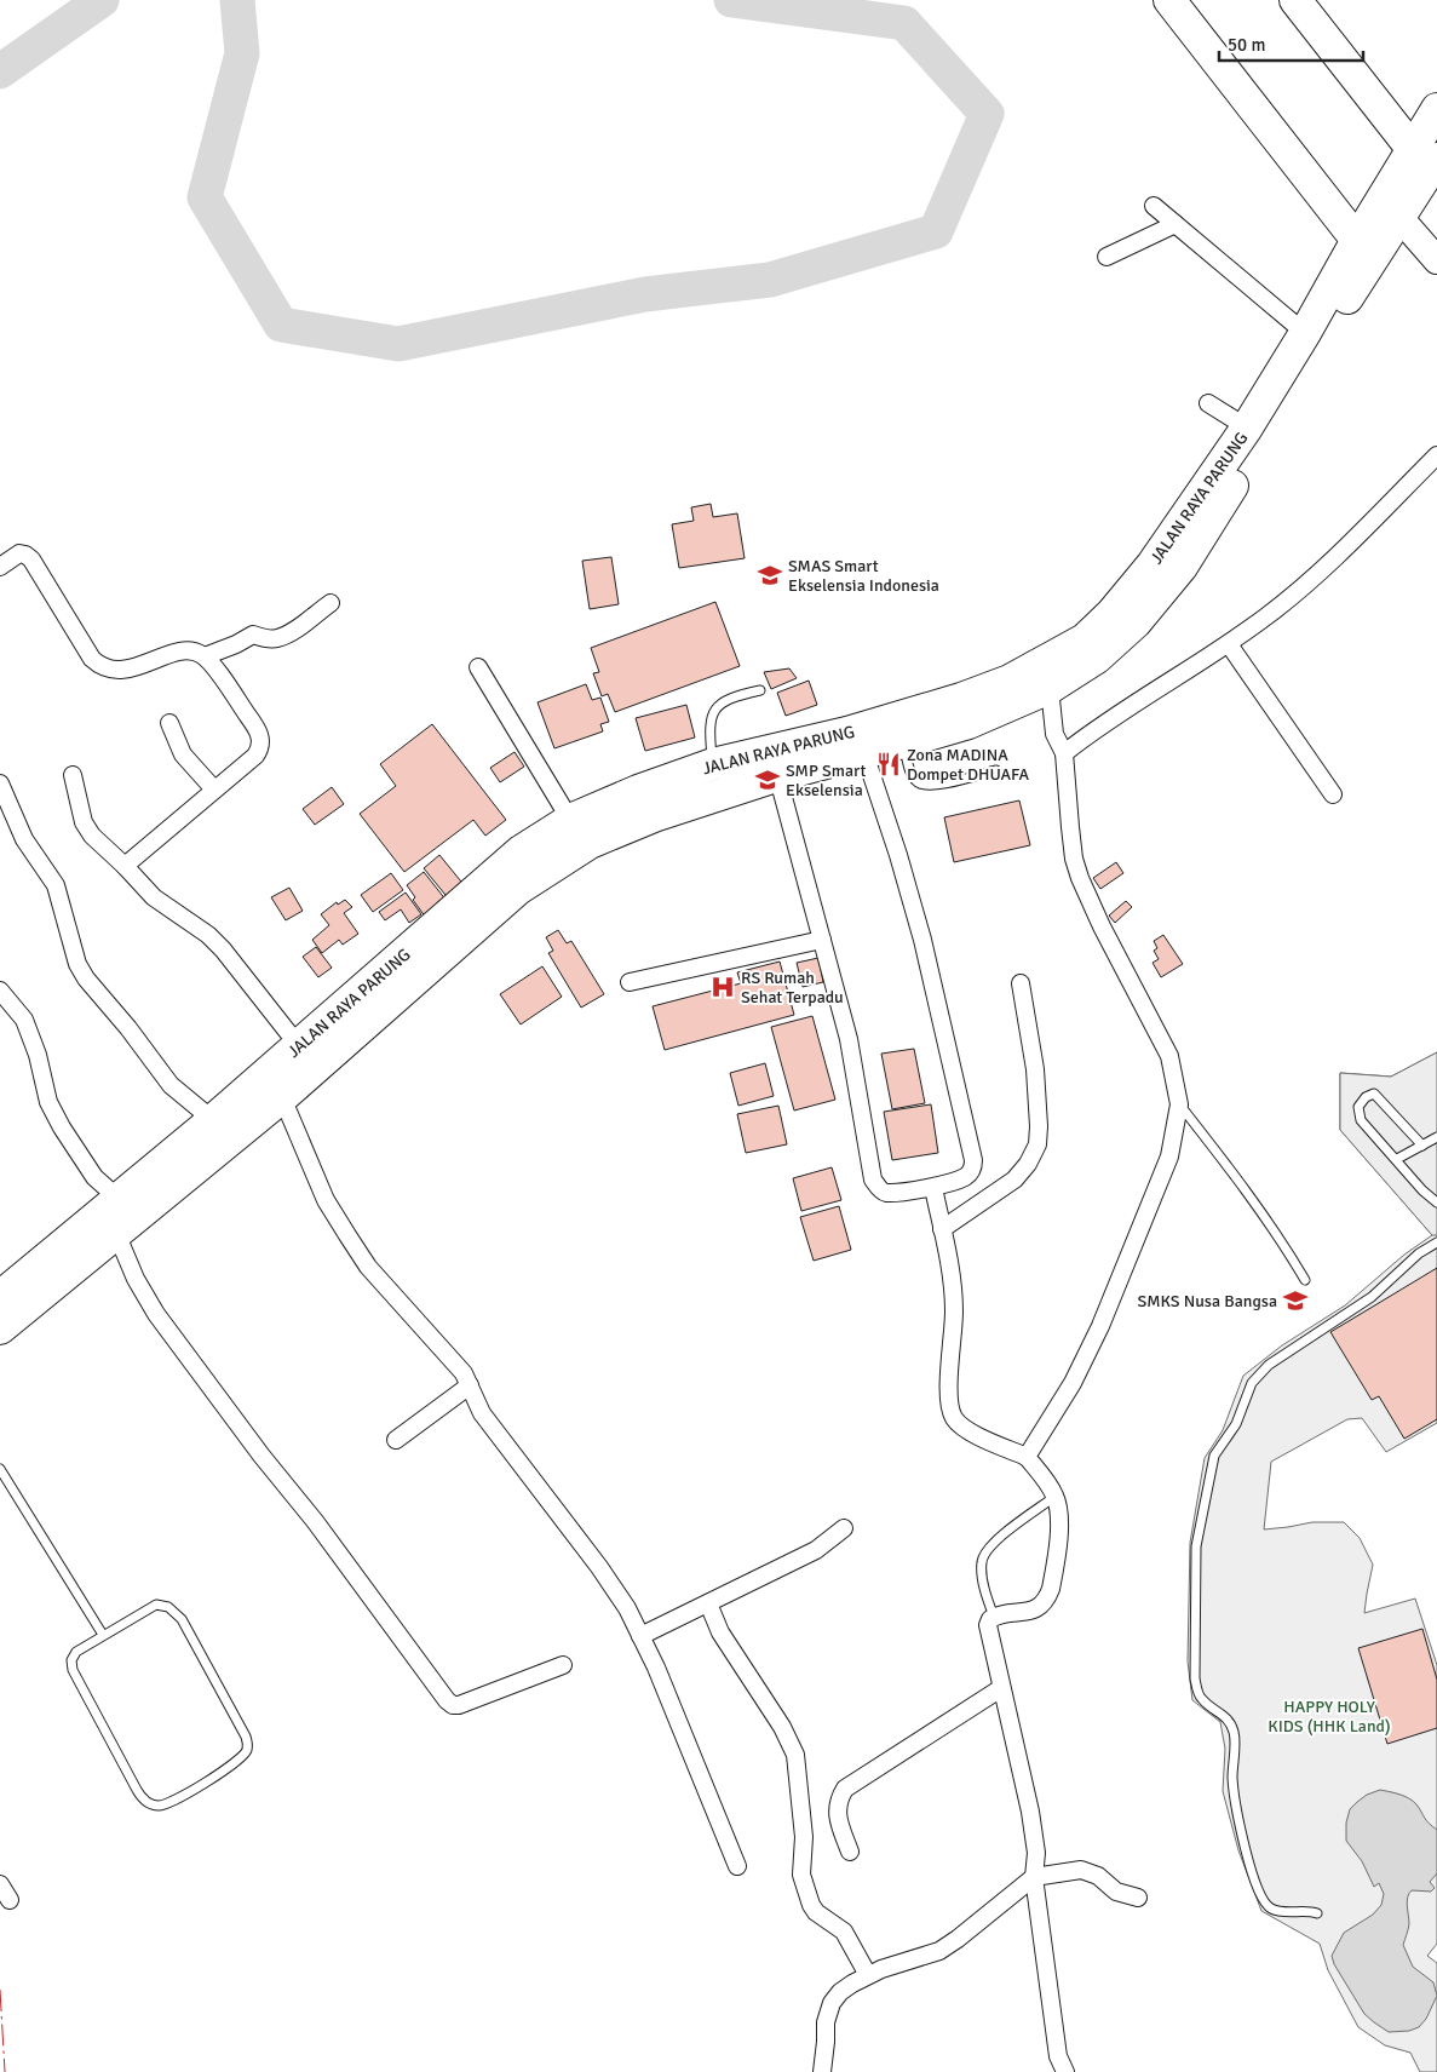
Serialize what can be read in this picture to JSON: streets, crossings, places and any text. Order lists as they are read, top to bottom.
{
  "streets": {
    "highway": ["JALAN RAYA PARUNG"]
  },
  "parks": ["HAPPY HOLY KIDS (HHK Land)"],
  "places": {
    "school or university": ["SMAS Smart Ekselensia Indonesia", "SMP Smart Ekselensia", "SMKS Nusa Bangsa"],
    "restaurant": ["Zona MADINA Dompet DHUAFA"],
    "hospital": ["RS Rumah Sehat Terpadu"]
  },
  "scale_bar": "50 m"
}
